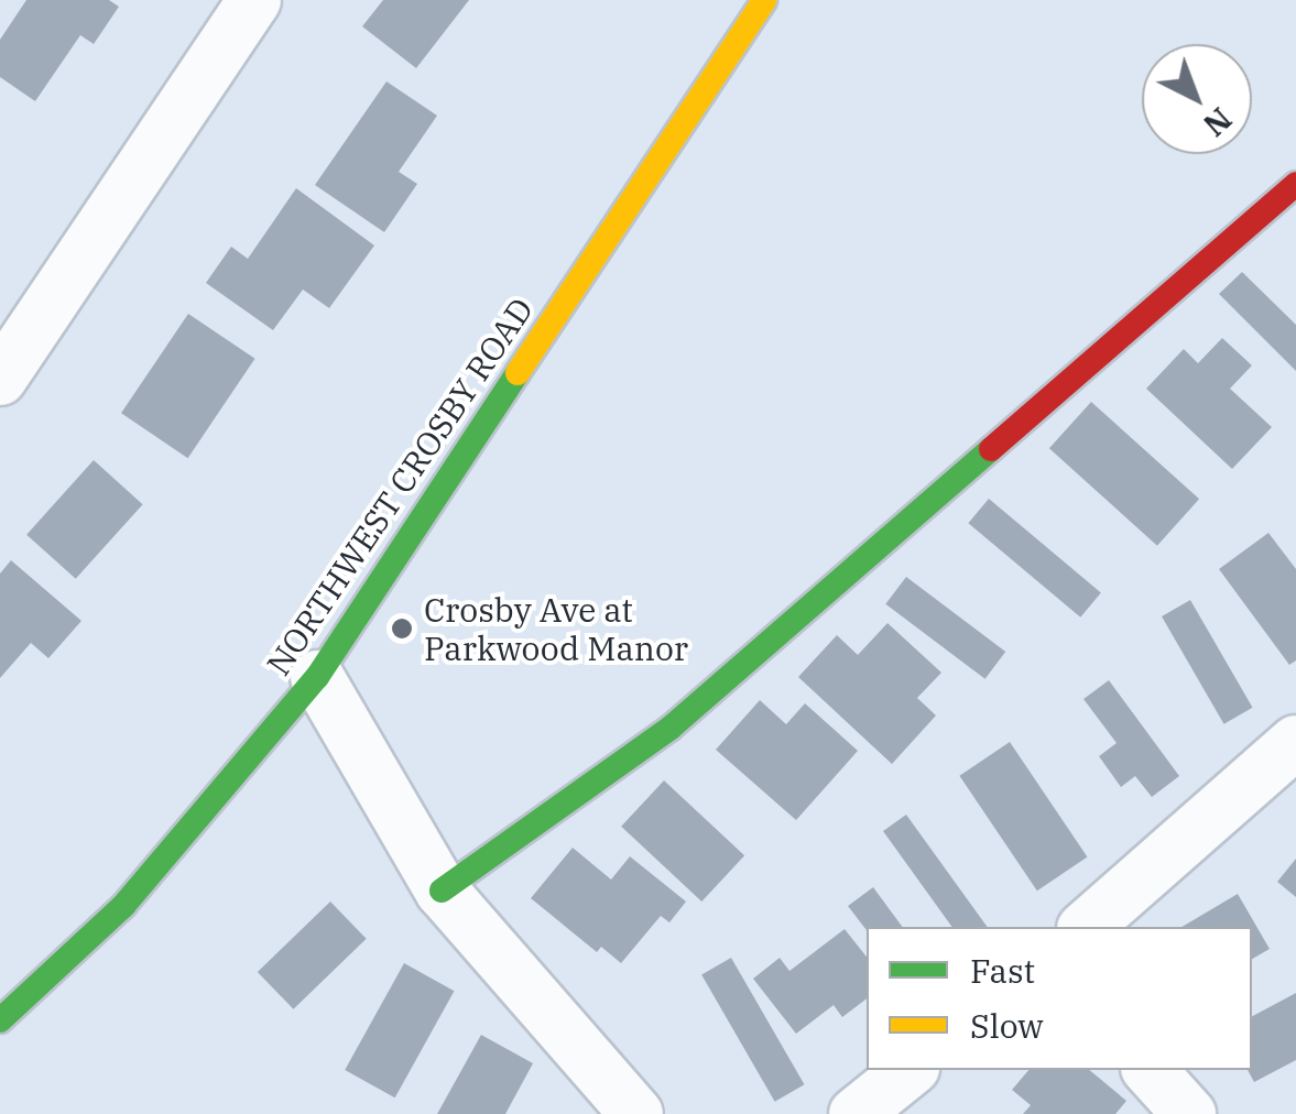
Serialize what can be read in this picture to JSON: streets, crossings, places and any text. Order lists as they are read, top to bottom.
{
  "streets": {
    "street": ["NORTHWEST CROSBY ROAD"]
  },
  "places": ["Crosby Ave at Parkwood Manor"],
  "legend": ["Fast", "Slow"],
  "north": "bottom right"
}
